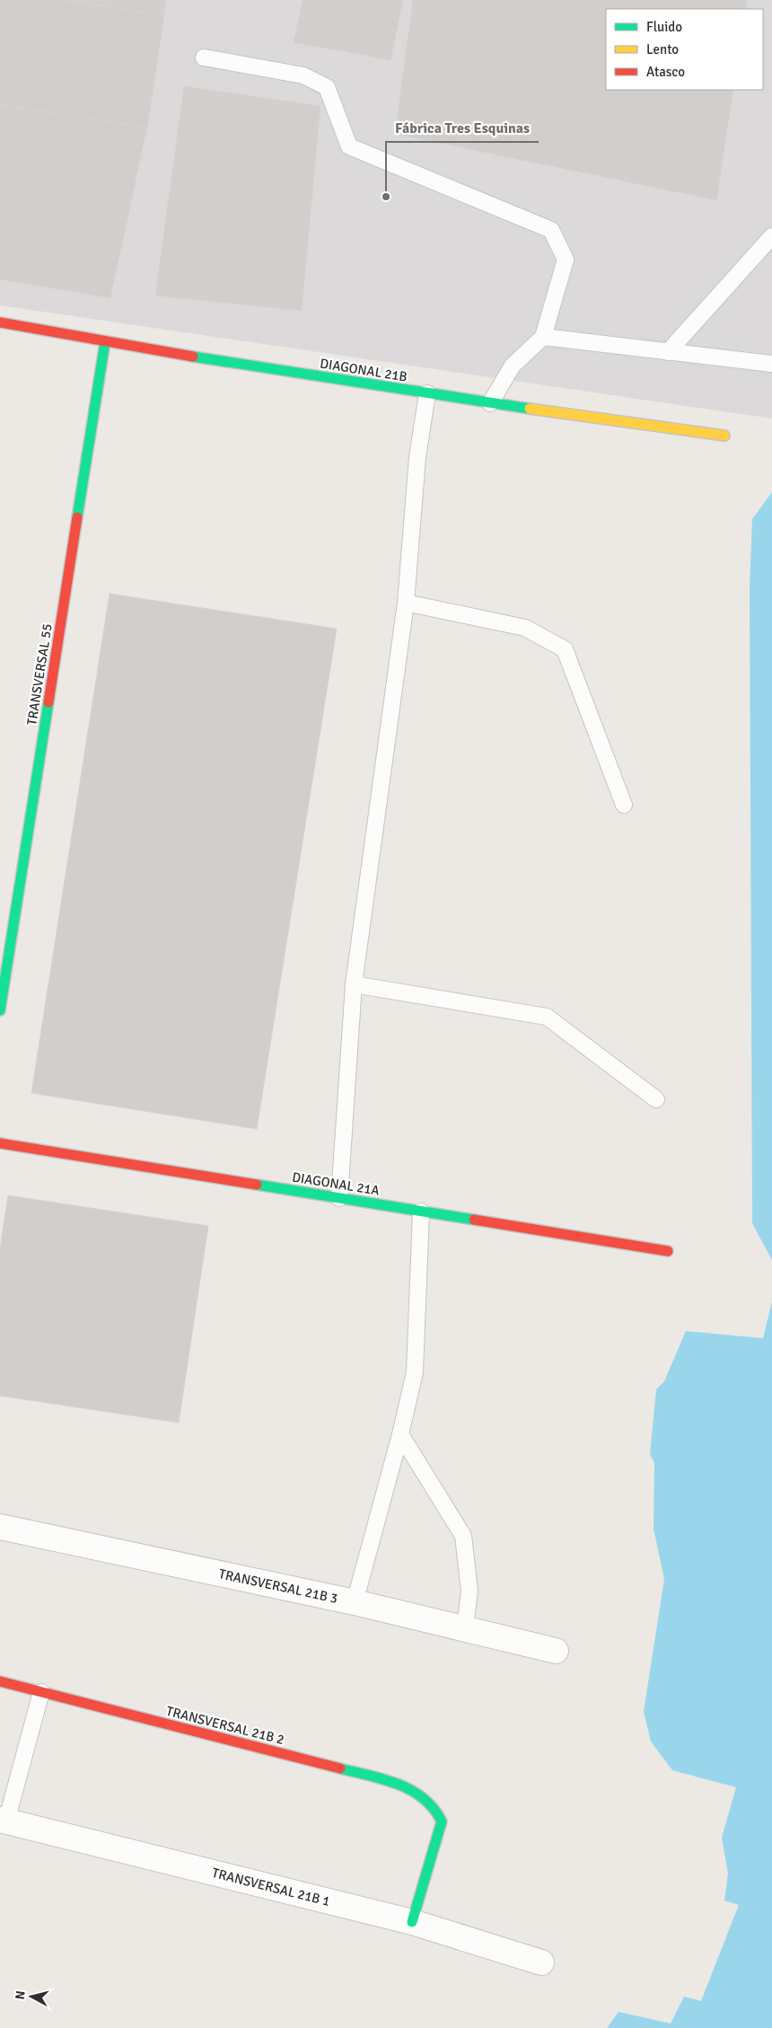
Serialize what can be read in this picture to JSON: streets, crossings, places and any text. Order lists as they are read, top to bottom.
{
  "streets": {
    "street": [
      "DIAGONAL 21B",
      "TRANSVERSAL 55",
      "DIAGONAL 21A",
      "TRANSVERSAL 21B 3",
      "TRANSVERSAL 21B 2",
      "TRANSVERSAL 21B 1"
    ]
  },
  "crossings": [
    ["DIAGONAL 21B", "TRANSVERSAL 55"],
    ["TRANSVERSAL 21B 2", "TRANSVERSAL 21B 1"]
  ],
  "places": ["Fábrica Tres Esquinas"],
  "legend": ["Fluido", "Lento", "Atasco"],
  "north": "left"
}
